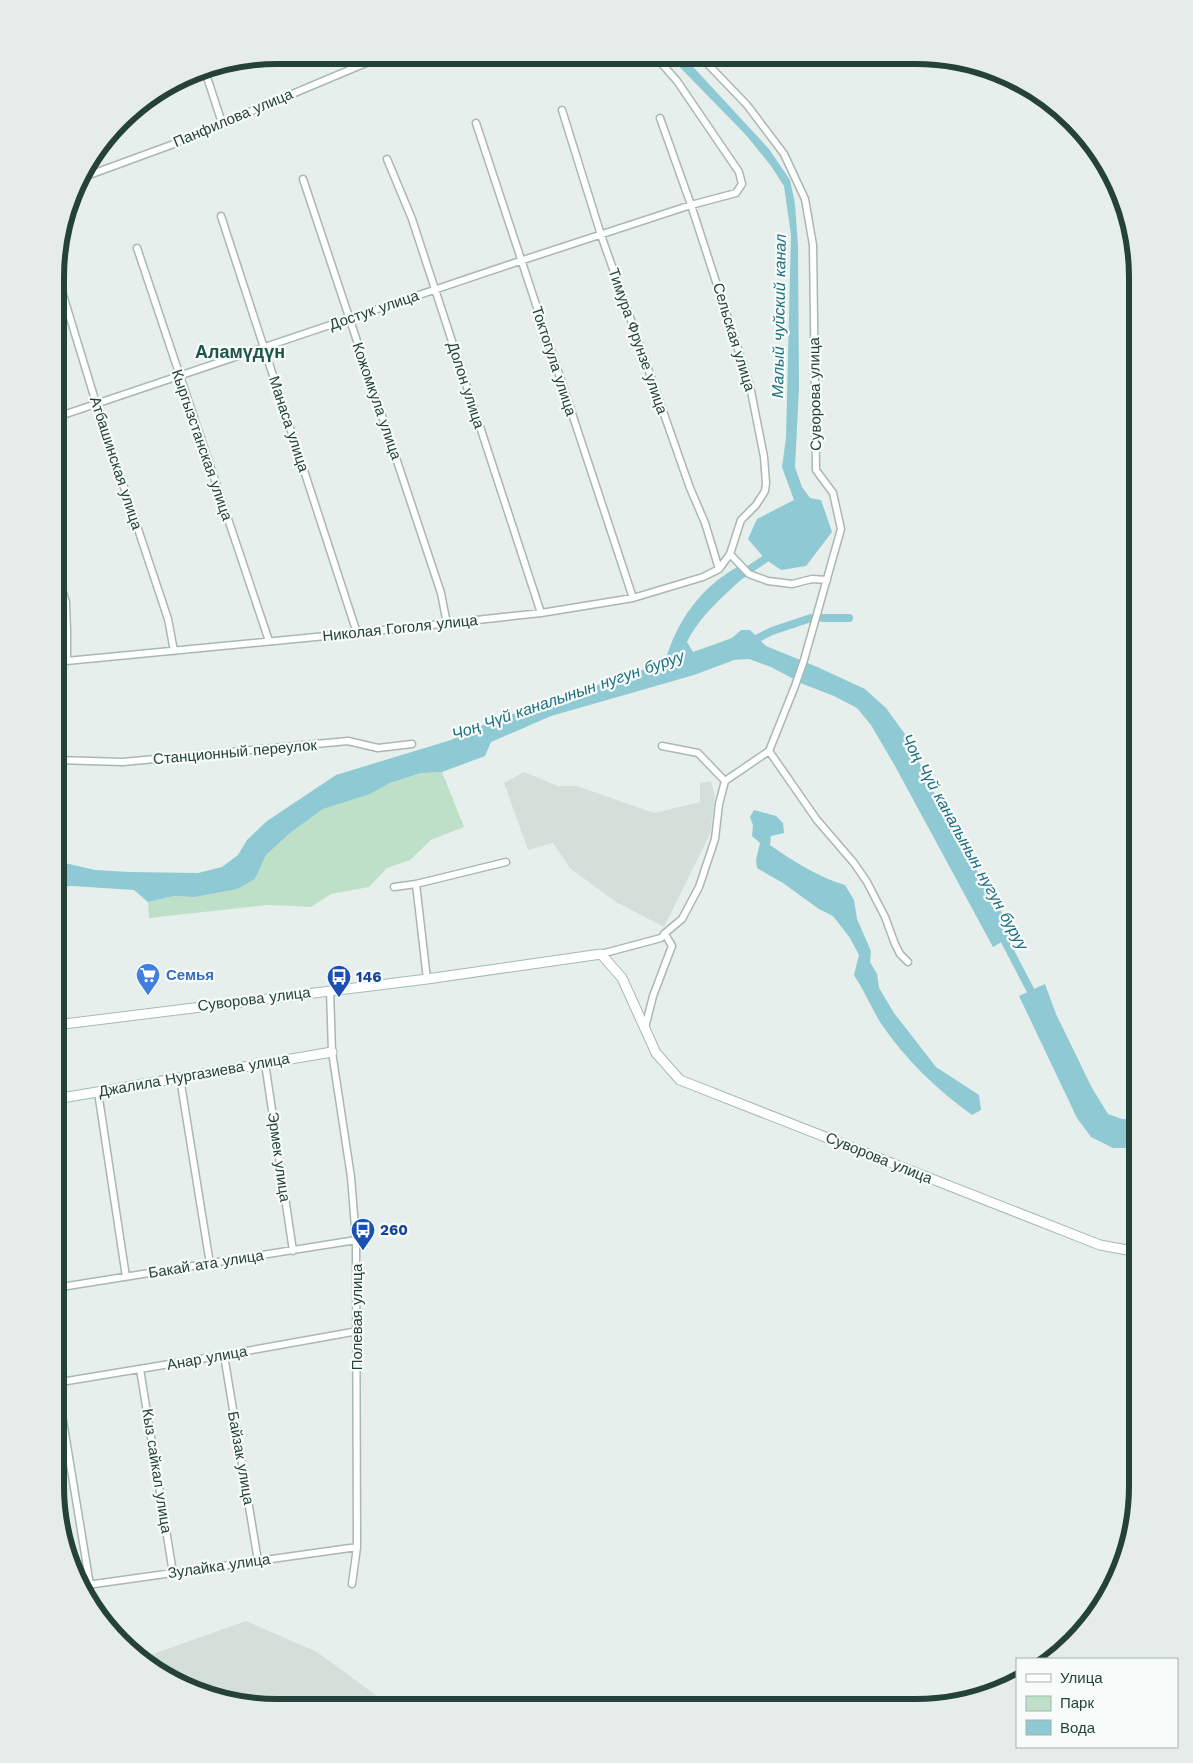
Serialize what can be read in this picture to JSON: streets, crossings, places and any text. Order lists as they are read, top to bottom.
{
  "streets": {
    "street": [
      "Панфилова улица",
      "Достук улица",
      "Сельская улица",
      "Тимура Фрунзе улица",
      "Токтогула улица",
      "Долон улица",
      "Суворова улица",
      "Кожомкула улица",
      "Манаса улица",
      "Кыргызстанская улица",
      "Атбашинская улица",
      "Николая Гоголя улица",
      "Станционный переулок",
      "Джалила Нургазиева улица",
      "Эрмек улица",
      "Бакай ата улица",
      "Полевая улица",
      "Анар улица",
      "Байзак улица",
      "Кыз сайкал улица",
      "Зулайка улица"
    ]
  },
  "crossings": [
    ["Достук улица", "Сельская улица"],
    ["Достук улица", "Тимура Фрунзе улица"],
    ["Достук улица", "Токтогула улица"],
    ["Достук улица", "Долон улица"],
    ["Достук улица", "Кожомкула улица"],
    ["Достук улица", "Манаса улица"],
    ["Достук улица", "Кыргызстанская улица"],
    ["Достук улица", "Атбашинская улица"],
    ["Сельская улица", "Николая Гоголя улица"],
    ["Тимура Фрунзе улица", "Николая Гоголя улица"],
    ["Токтогула улица", "Николая Гоголя улица"],
    ["Долон улица", "Николая Гоголя улица"],
    ["Суворова улица", "Полевая улица"],
    ["Кожомкула улица", "Николая Гоголя улица"],
    ["Манаса улица", "Николая Гоголя улица"],
    ["Кыргызстанская улица", "Николая Гоголя улица"],
    ["Атбашинская улица", "Николая Гоголя улица"],
    ["Джалила Нургазиева улица", "Эрмек улица"],
    ["Джалила Нургазиева улица", "Полевая улица"],
    ["Эрмек улица", "Бакай ата улица"],
    ["Бакай ата улица", "Полевая улица"],
    ["Полевая улица", "Анар улица"],
    ["Полевая улица", "Зулайка улица"],
    ["Анар улица", "Байзак улица"],
    ["Анар улица", "Кыз сайкал улица"],
    ["Байзак улица", "Зулайка улица"],
    ["Кыз сайкал улица", "Зулайка улица"]
  ],
  "districts": ["Аламүдүн"],
  "water": ["Малый чуйский канал", "Чоң Чүй каналынын нугун буруу"],
  "places": {
    "supermarket": ["Семья"],
    "bus stop": ["146", "260"]
  },
  "legend": ["Улица", "Парк", "Вода"]
}
